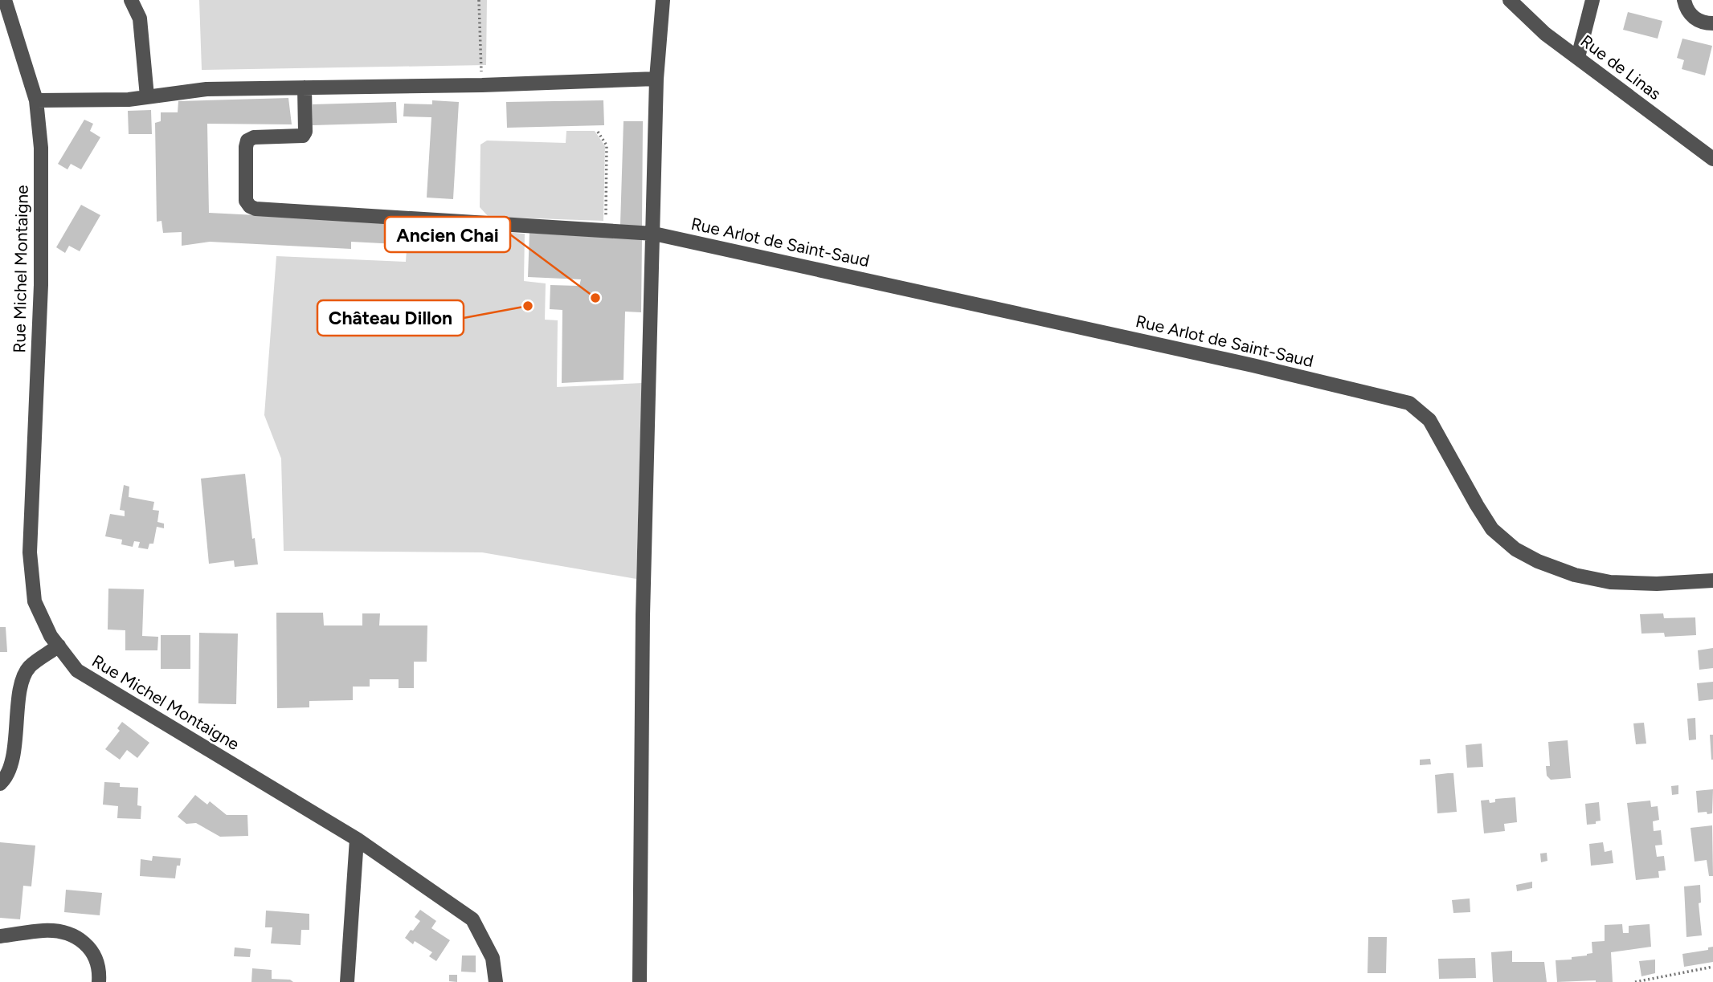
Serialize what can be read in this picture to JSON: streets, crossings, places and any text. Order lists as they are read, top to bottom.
{
  "streets": {
    "street": ["Rue de Linas", "Rue Arlot de Saint-Saud", "Rue Michel Montaigne"]
  },
  "places": ["Ancien Chai", "Château Dillon"]
}
